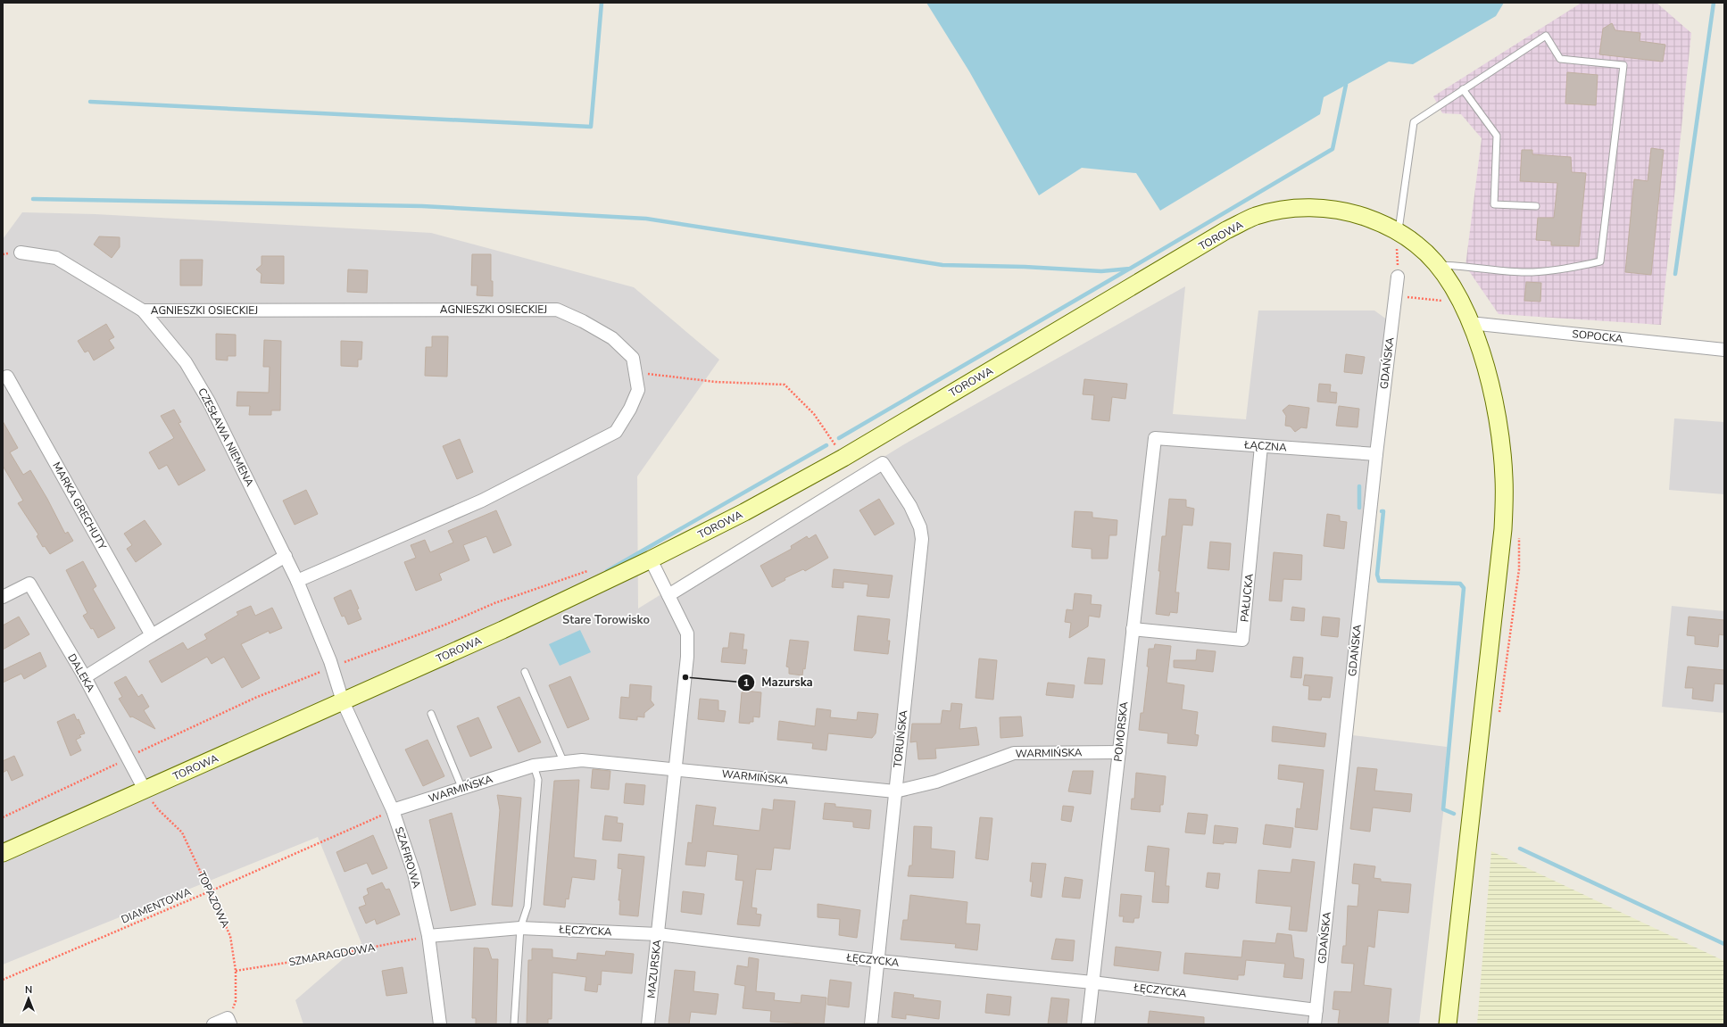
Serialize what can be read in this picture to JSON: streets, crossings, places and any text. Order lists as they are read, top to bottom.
{
  "streets": {
    "street": [
      "TOROWA",
      "AGNIESZKI OSIECKIEJ",
      "SOPOCKA",
      "GDAŃSKA",
      "CZESŁAWA NIEMENA",
      "ŁĄCZNA",
      "MARKA GRECHUTY",
      "PAŁUCKA",
      "DALEKA",
      "POMORSKA",
      "TORUŃSKA",
      "WARMIŃSKA",
      "SZAFIROWA",
      "ŁĘCZYCKA",
      "MAZURSKA"
    ],
    "path": ["TOPAZOWA", "DIAMENTOWA", "SZMARAGDOWA"]
  },
  "crossings": [
    ["TOROWA", "SOPOCKA"],
    ["TOROWA", "CZESŁAWA NIEMENA"],
    ["TOROWA", "DALEKA"],
    ["TOROWA", "SZAFIROWA"],
    ["TOROWA", "TOPAZOWA"],
    ["TOROWA", "MAZURSKA"],
    ["AGNIESZKI OSIECKIEJ", "CZESŁAWA NIEMENA"],
    ["GDAŃSKA", "ŁĄCZNA"],
    ["GDAŃSKA", "ŁĘCZYCKA"],
    ["CZESŁAWA NIEMENA", "SZAFIROWA"],
    ["ŁĄCZNA", "PAŁUCKA"],
    ["ŁĄCZNA", "POMORSKA"],
    ["PAŁUCKA", "POMORSKA"],
    ["DALEKA", "TOPAZOWA"],
    ["POMORSKA", "WARMIŃSKA"],
    ["POMORSKA", "ŁĘCZYCKA"],
    ["TORUŃSKA", "WARMIŃSKA"],
    ["TORUŃSKA", "ŁĘCZYCKA"],
    ["TORUŃSKA", "MAZURSKA"],
    ["WARMIŃSKA", "SZAFIROWA"],
    ["WARMIŃSKA", "DIAMENTOWA"],
    ["WARMIŃSKA", "MAZURSKA"],
    ["SZAFIROWA", "DIAMENTOWA"],
    ["SZAFIROWA", "ŁĘCZYCKA"],
    ["SZAFIROWA", "SZMARAGDOWA"],
    ["TOPAZOWA", "DIAMENTOWA"],
    ["TOPAZOWA", "SZMARAGDOWA"],
    ["ŁĘCZYCKA", "SZMARAGDOWA"],
    ["ŁĘCZYCKA", "MAZURSKA"]
  ],
  "districts": ["Stare Torowisko"],
  "places": ["Mazurska"],
  "north": "top"
}
